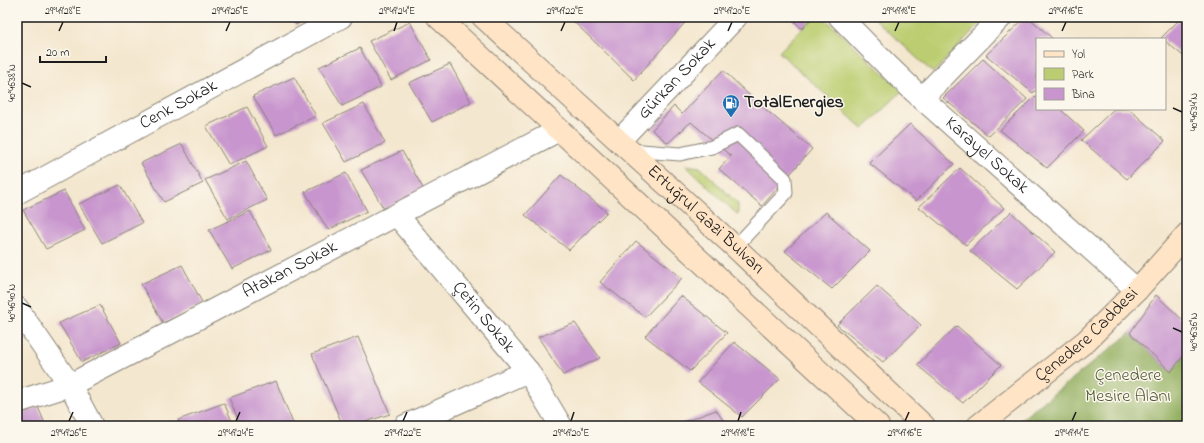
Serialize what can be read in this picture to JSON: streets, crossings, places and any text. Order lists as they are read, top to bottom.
{
  "streets": {
    "main road": ["Ertuğrul Gazi Bulvarı", "Çenedere Caddesi"],
    "street": [
      "Gürkan Sokak",
      "Cenk Sokak",
      "Karayel Sokak",
      "Atakan Sokak",
      "Çetin Sokak"
    ]
  },
  "crossings": [
    ["Gürkan Sokak", "Ertuğrul Gazi Bulvarı"],
    ["Karayel Sokak", "Çenedere Caddesi"],
    ["Ertuğrul Gazi Bulvarı", "Atakan Sokak"],
    ["Atakan Sokak", "Çetin Sokak"]
  ],
  "parks": ["Çenedere Mesire Alanı"],
  "places": {
    "fuel station": ["TotalEnergies"]
  },
  "legend": ["Yol", "Park", "Bina"],
  "scale_bar": "20 m",
  "coordinates": [
    "29°49'28\"E",
    "29°49'26\"E",
    "29°49'24\"E",
    "29°49'22\"E",
    "29°49'20\"E",
    "29°49'18\"E",
    "29°49'16\"E",
    "40°46'38\"N",
    "40°46'34\"N",
    "40°46'40\"N",
    "40°46'36\"N",
    "29°49'14\"E"
  ]
}
